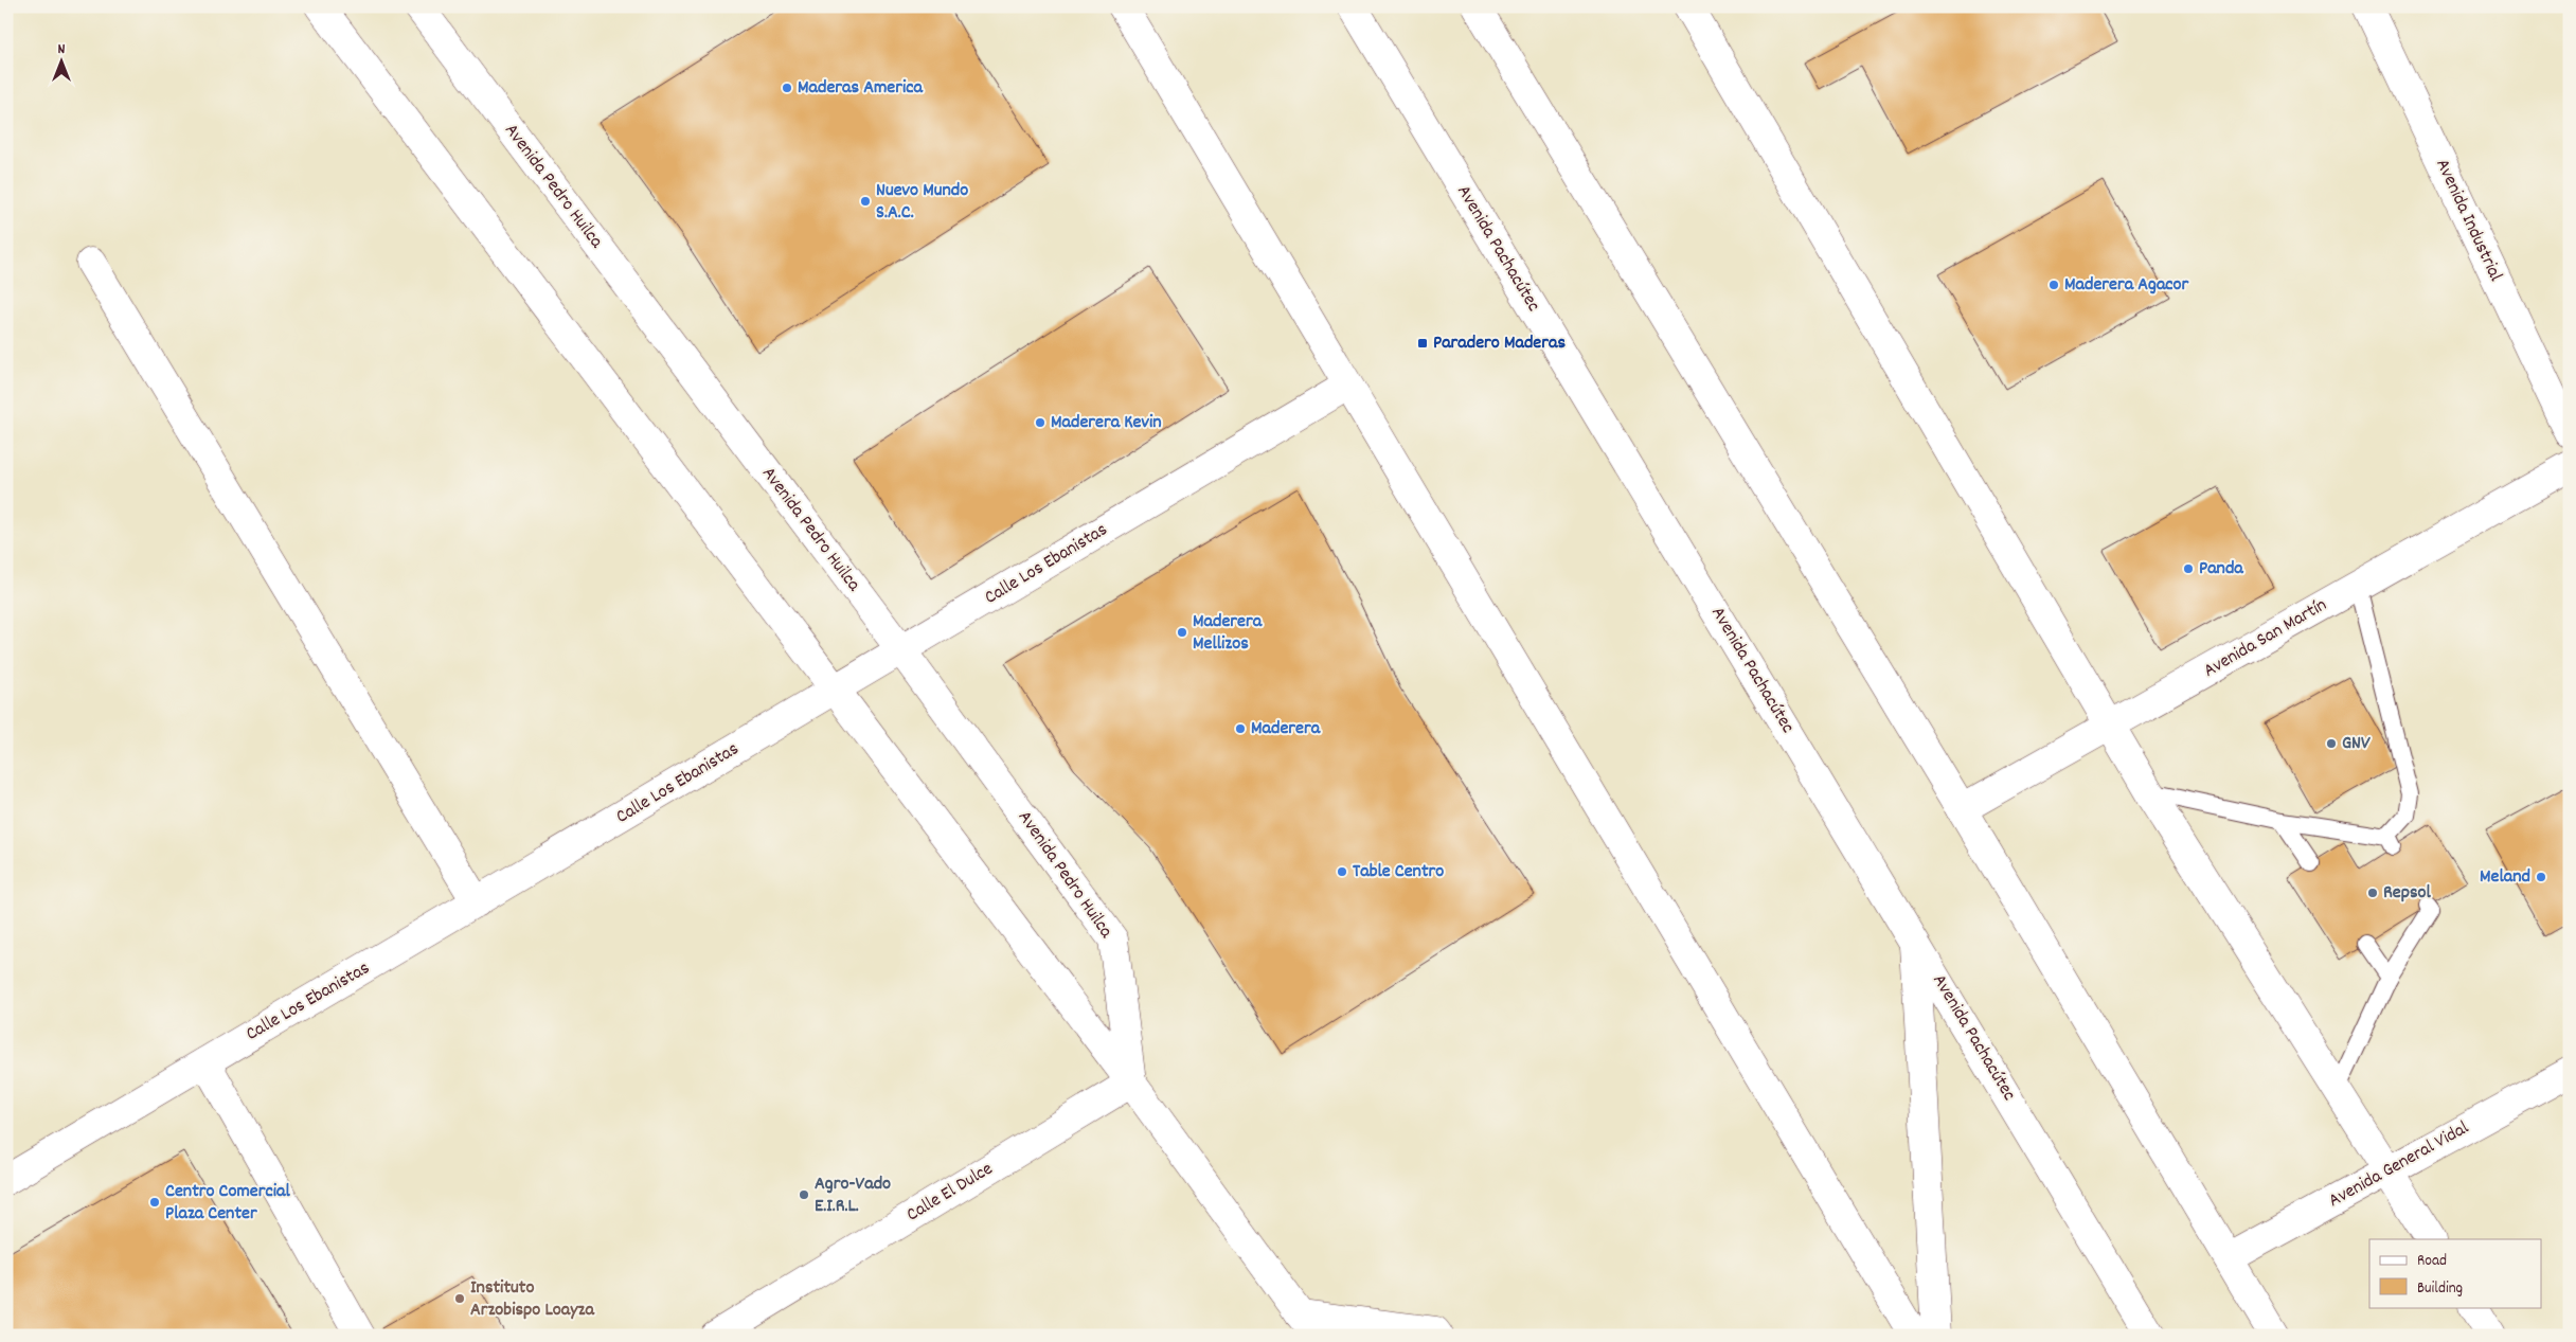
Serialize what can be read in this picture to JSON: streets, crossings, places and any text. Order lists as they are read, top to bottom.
{
  "streets": {
    "street": [
      "Avenida Pedro Huilca",
      "Avenida Industrial",
      "Avenida Pachacútec",
      "Calle Los Ebanistas",
      "Avenida San Martín",
      "Avenida General Vidal",
      "Calle El Dulce"
    ]
  },
  "crossings": [
    ["Avenida Pedro Huilca", "Calle Los Ebanistas"],
    ["Avenida Pedro Huilca", "Calle El Dulce"]
  ],
  "places": {
    "other": [
      "Maderas America",
      "Nuevo Mundo S.A.C.",
      "Maderera Agacor",
      "Maderera Kevin",
      "Panda",
      "Maderera Mellizos",
      "Maderera",
      "GNV",
      "Table Centro",
      "Meland",
      "Repsol",
      "Agro-Vado E.I.R.L.",
      "Centro Comercial Plaza Center",
      "Instituto Arzobispo Loayza"
    ],
    "transit": ["Paradero Maderas"]
  },
  "legend": ["Road", "Building"],
  "north": "top"
}
